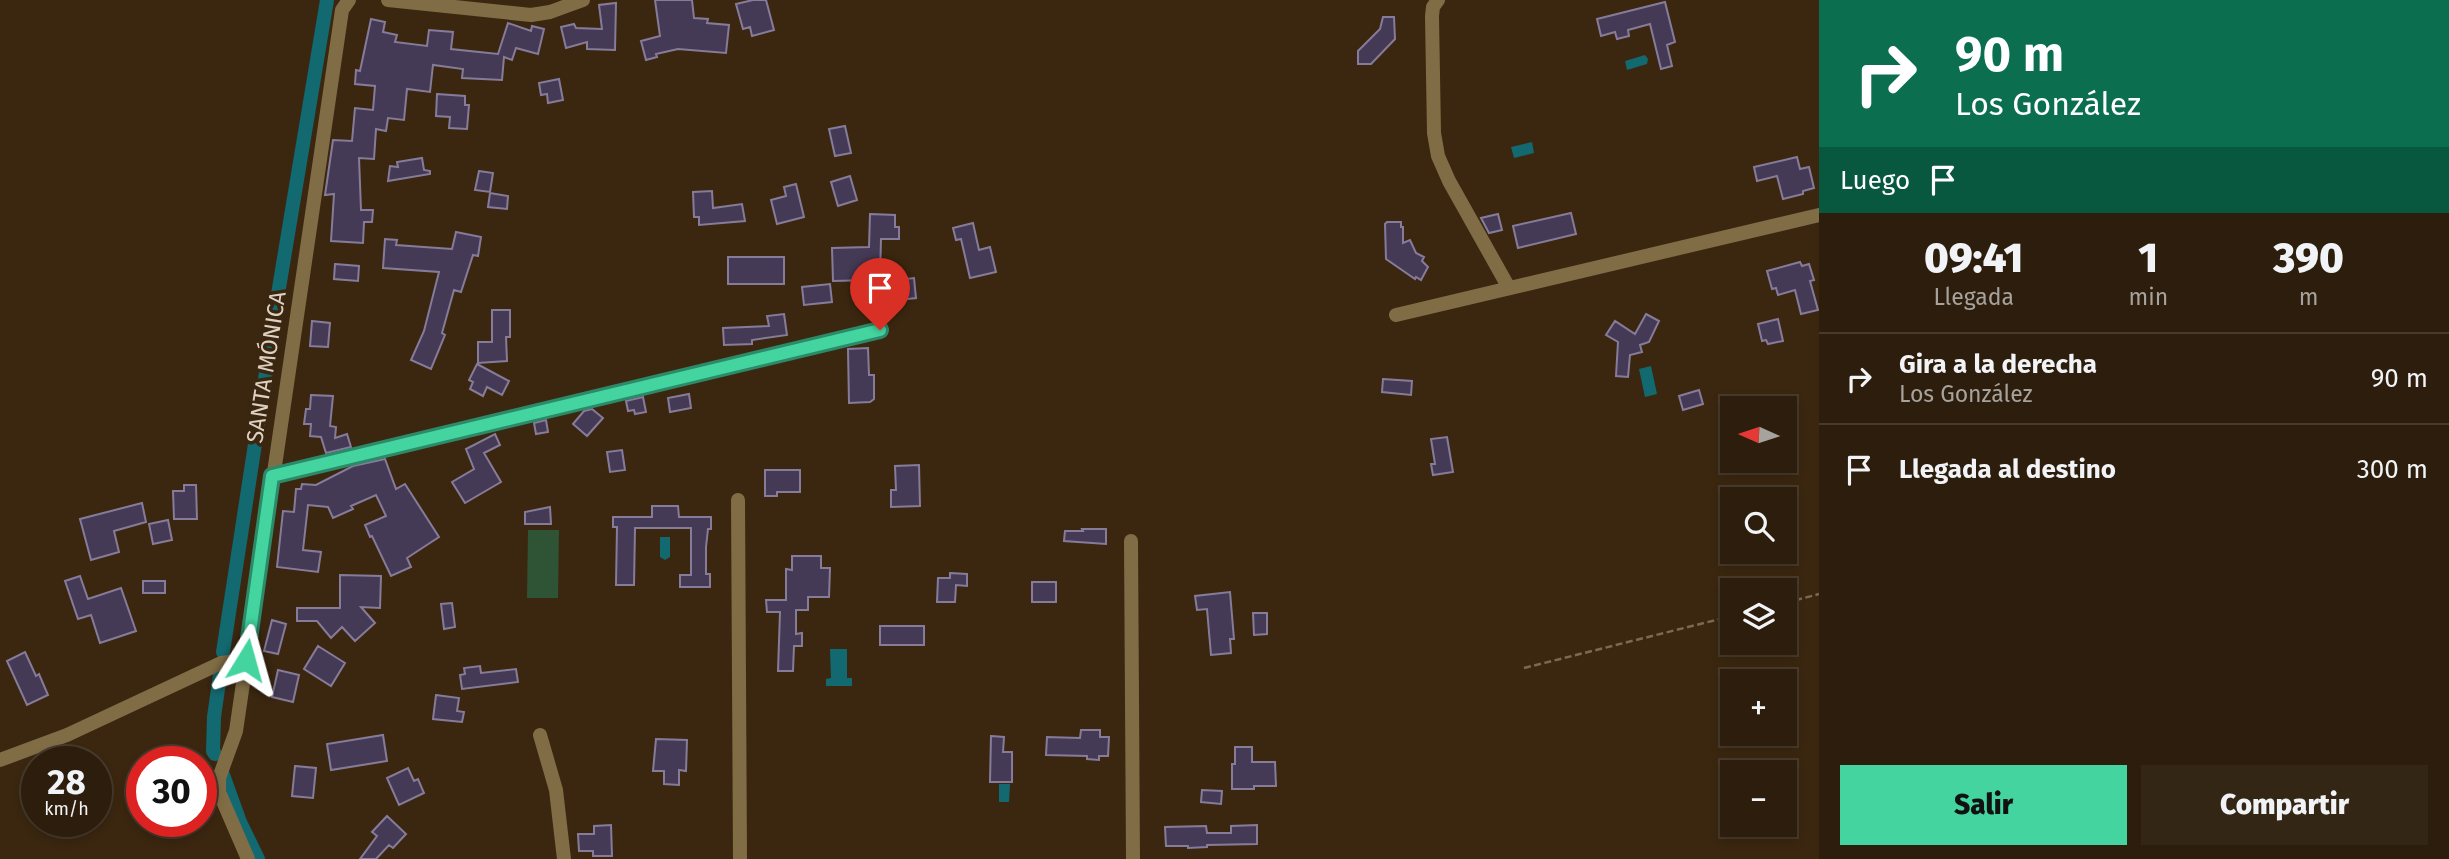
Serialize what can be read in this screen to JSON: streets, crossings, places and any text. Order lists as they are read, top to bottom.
{
  "streets": {
    "street": ["SANTA MÓNICA"]
  },
  "north": "left",
  "page": {
    "turn": ["90 m", "Los González"],
    "then": "Luego",
    "eta": [
      "09:41",
      "Llegada",
      "1",
      "min",
      "390",
      "m"
    ],
    "list": [
      {
        "name": "Gira a la derecha",
        "note": "Los González",
        "value": "90 m"
      },
      {
        "name": "Llegada al destino",
        "value": "300 m"
      }
    ],
    "map_buttons": ["+", "−"],
    "speed": "28 km/h",
    "limit": "30",
    "buttons": ["Salir", "Compartir"]
  }
}
